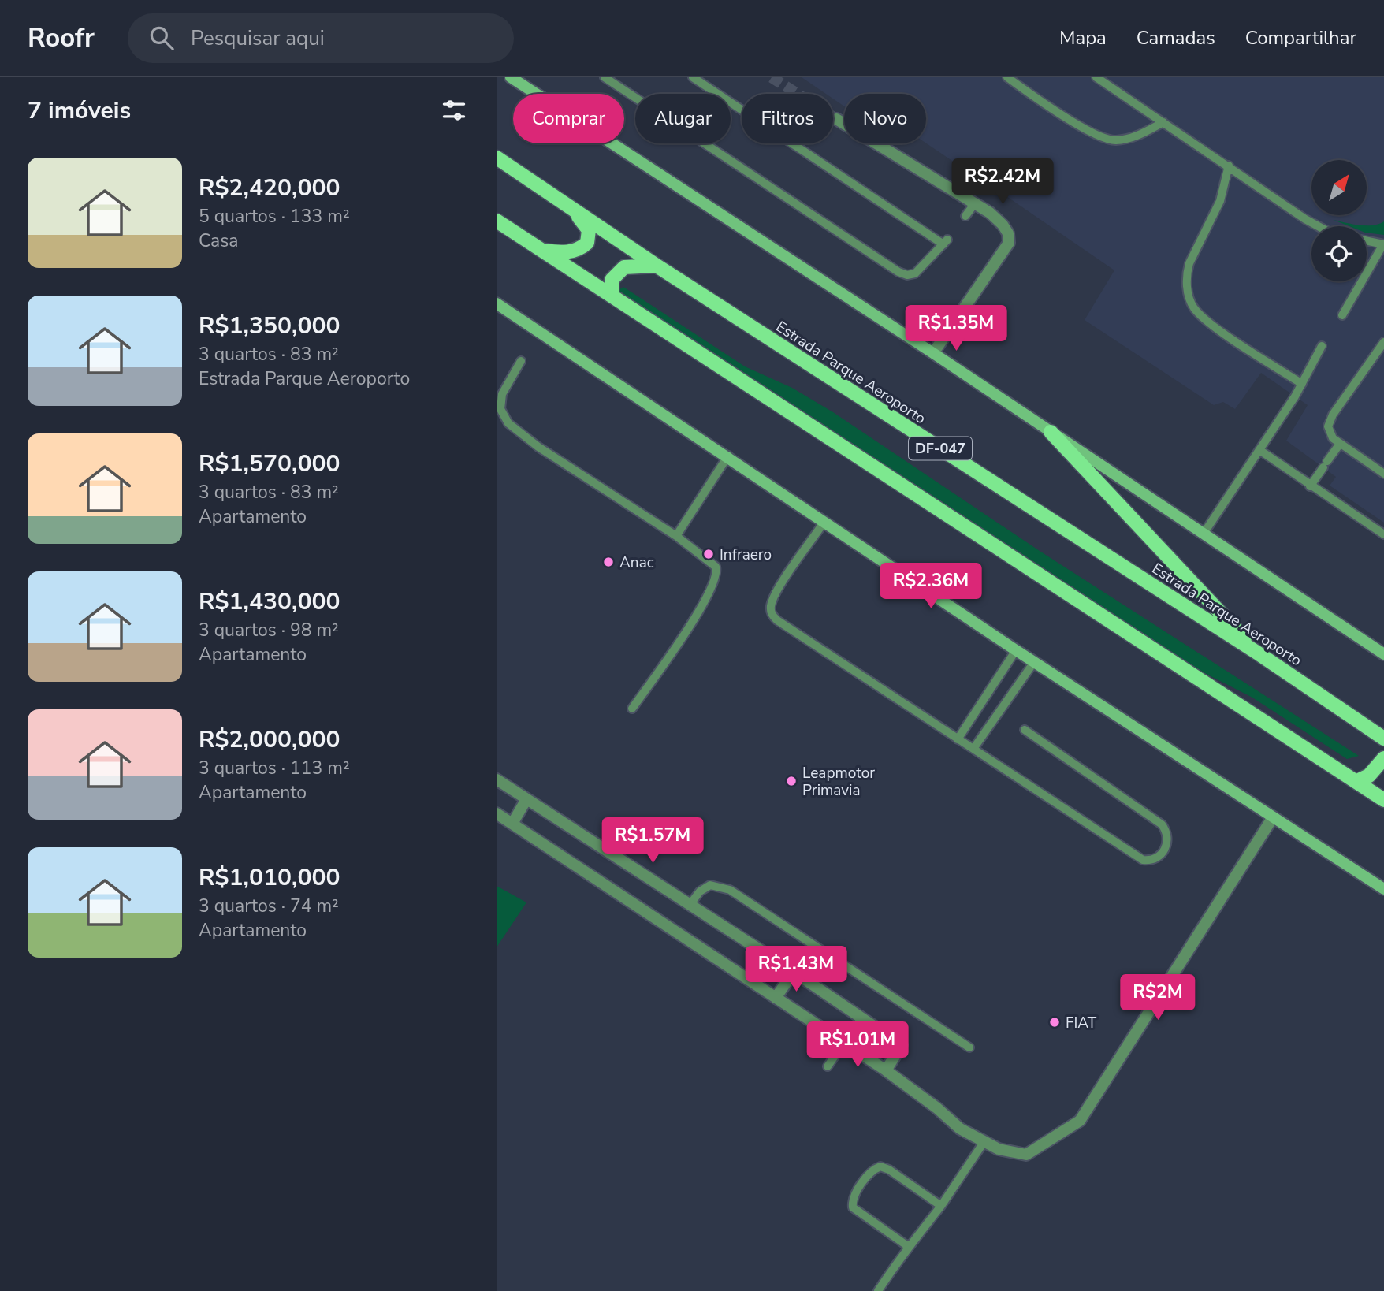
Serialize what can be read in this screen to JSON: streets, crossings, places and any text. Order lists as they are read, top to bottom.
{
  "streets": {
    "main road": ["Estrada Parque Aeroporto", "DF-047"]
  },
  "places": [
    "Infraero",
    "Anac",
    "Leapmotor Primavia",
    "FIAT"
  ],
  "north": "top right",
  "page": {
    "header": "Roofr",
    "search": "Pesquisar aqui",
    "nav": ["Mapa", "Camadas", "Compartilhar"],
    "heading": "7 imóveis",
    "chip": [
      "Comprar",
      "Alugar",
      "Filtros",
      "Novo"
    ],
    "list": [
      {
        "name": "R$2,420,000",
        "note": "5 quartos · 133 m² · Casa"
      },
      {
        "name": "R$1,350,000",
        "note": "3 quartos · 83 m² · Estrada Parque Aeroporto"
      },
      {
        "name": "R$1,570,000",
        "note": "3 quartos · 83 m² · Apartamento"
      },
      {
        "name": "R$1,430,000",
        "note": "3 quartos · 98 m² · Apartamento"
      },
      {
        "name": "R$2,000,000",
        "note": "3 quartos · 113 m² · Apartamento"
      },
      {
        "name": "R$1,010,000",
        "note": "3 quartos · 74 m² · Apartamento"
      }
    ],
    "price": [
      "R$2.42M",
      "R$1.35M",
      "R$2.36M",
      "R$1.57M",
      "R$1.43M",
      "R$2M",
      "R$1.01M"
    ]
  }
}
